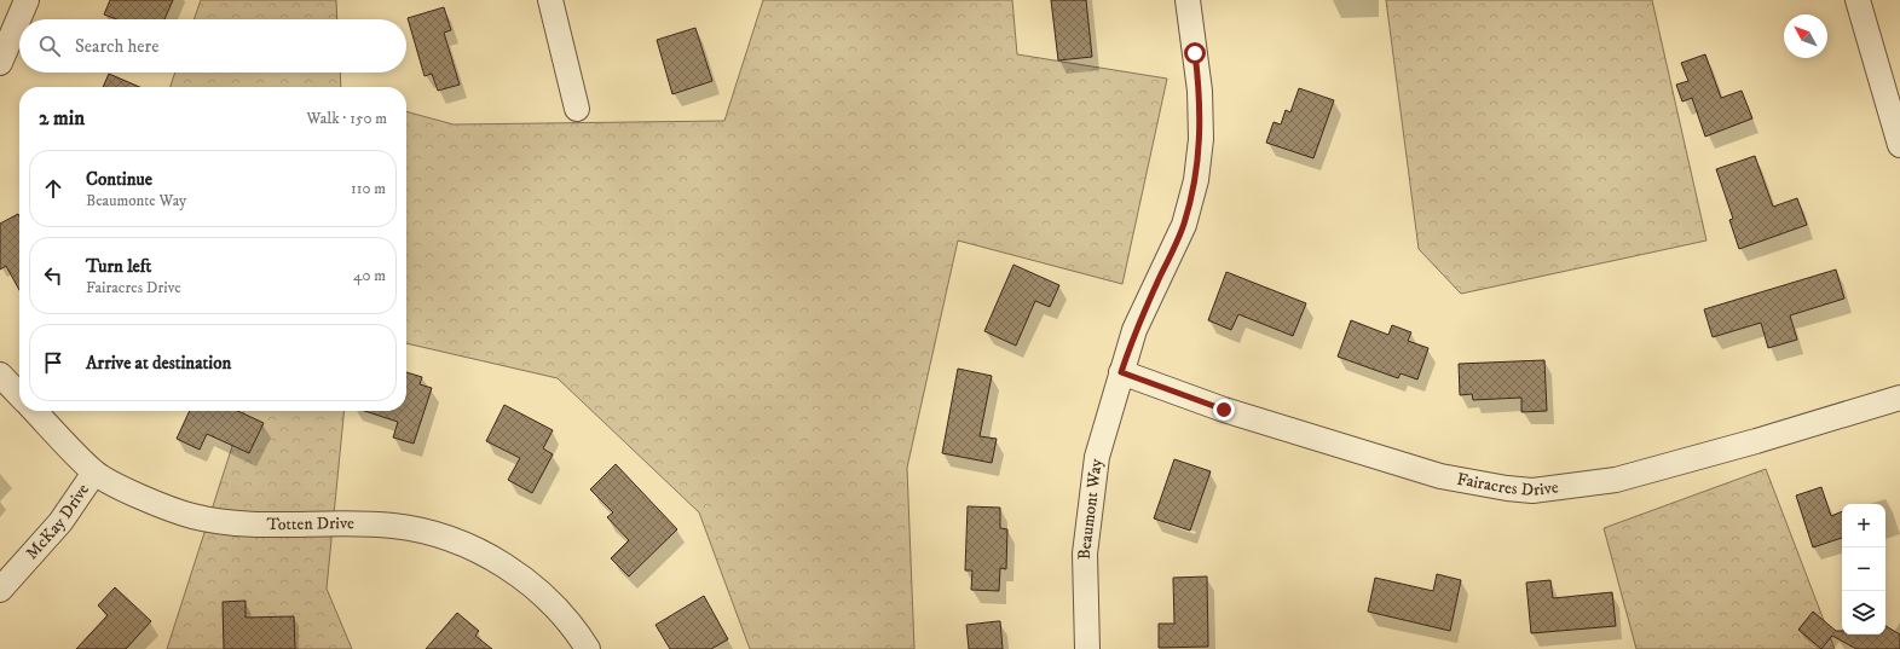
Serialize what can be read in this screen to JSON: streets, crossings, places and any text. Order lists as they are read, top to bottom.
{
  "streets": {
    "street": [
      "Fairacres Drive",
      "Beaumont Way",
      "McKay Drive",
      "Totten Drive"
    ]
  },
  "crossings": [
    ["Fairacres Drive", "Beaumont Way"],
    ["McKay Drive", "Totten Drive"]
  ],
  "north": "top left",
  "page": {
    "search": "Search here",
    "heading": ["2 min", "Walk · 150 m"],
    "list": [
      ["Continue", "Beaumonte Way", "110 m"],
      ["Turn left", "Fairacres Drive", "40 m"],
      "Arrive at destination"
    ],
    "map_buttons": ["+", "−"]
  }
}
